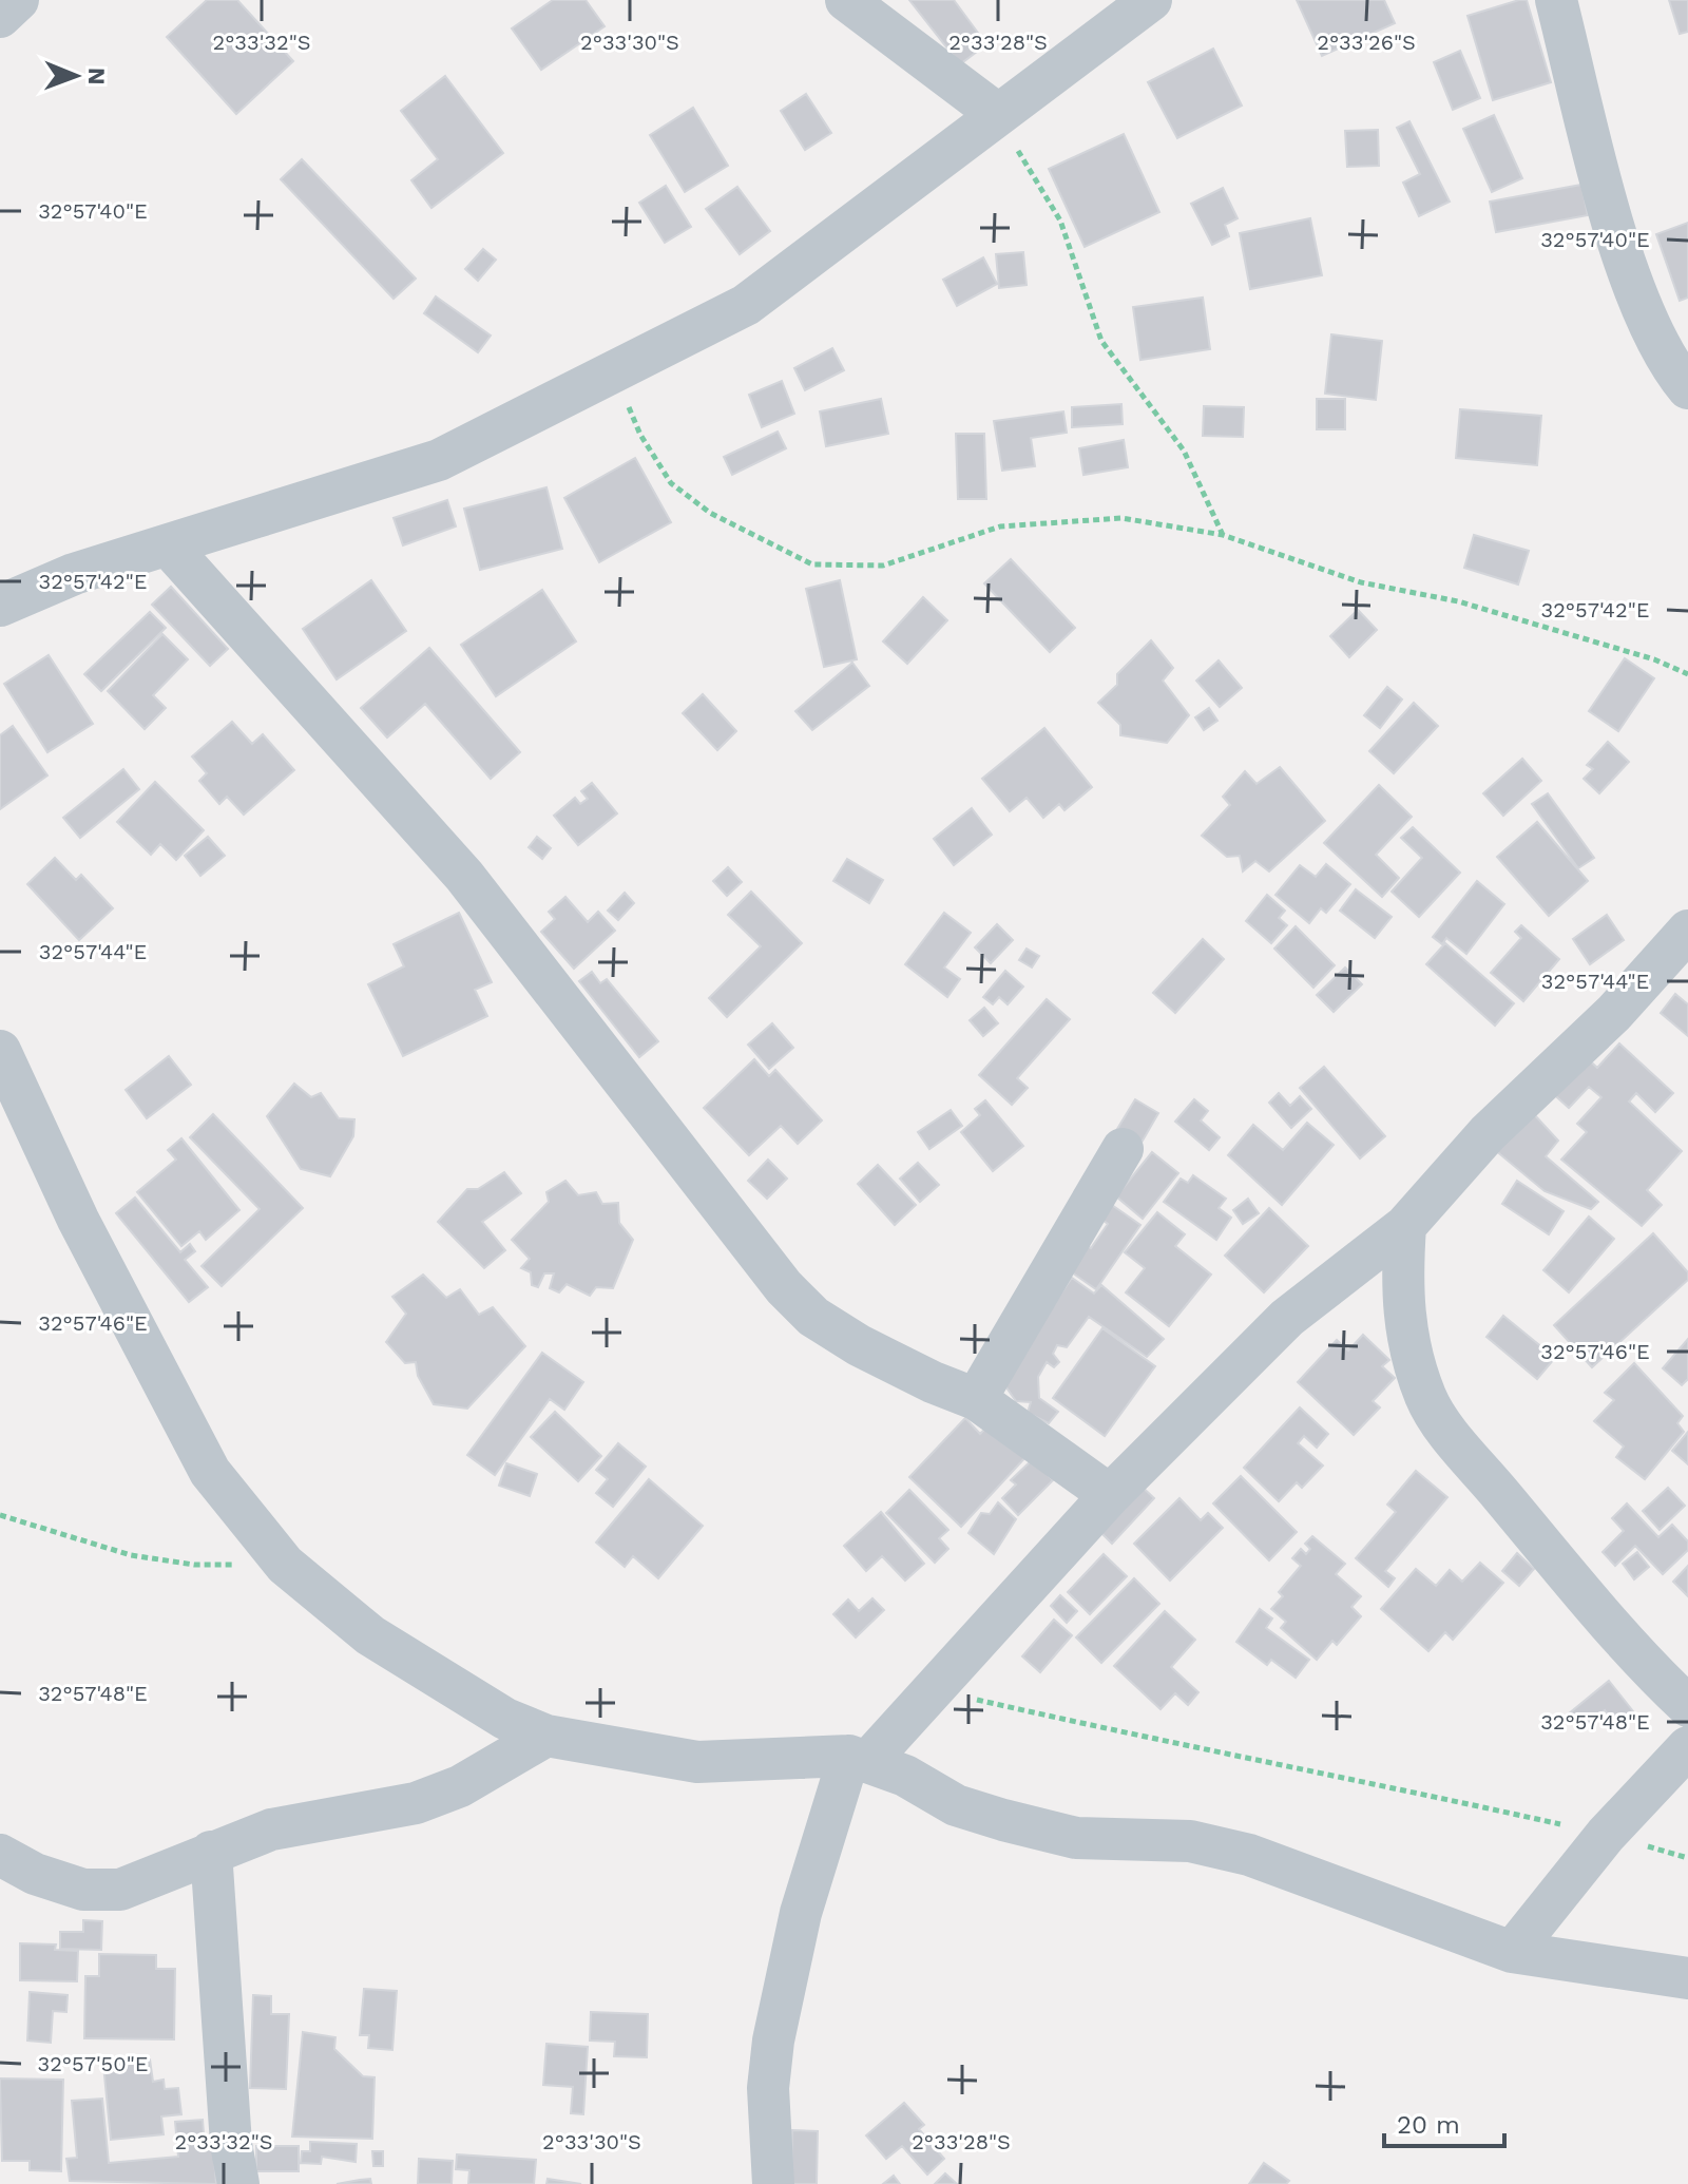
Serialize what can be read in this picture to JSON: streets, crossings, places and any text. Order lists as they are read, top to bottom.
{
  "scale_bar": "20 m",
  "north": "right",
  "coordinates": [
    "2°33'32\"S",
    "2°33'30\"S",
    "2°33'28\"S",
    "2°33'26\"S",
    "32°57'40\"E",
    "32°57'42\"E",
    "32°57'44\"E",
    "32°57'46\"E",
    "32°57'48\"E",
    "32°57'50\"E"
  ]
}
